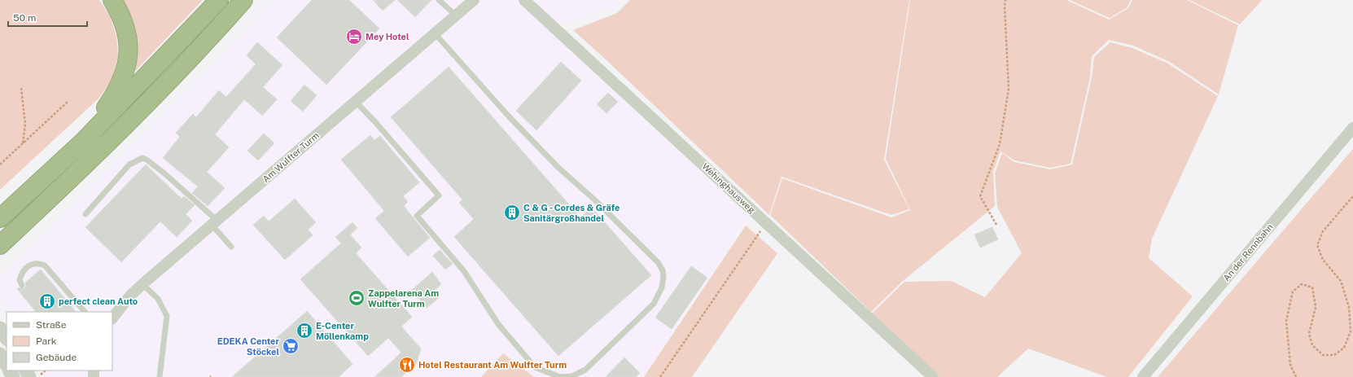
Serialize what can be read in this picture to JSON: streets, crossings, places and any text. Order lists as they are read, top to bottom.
{
  "streets": {
    "street": ["Am Wulfter Turm", "Wehinghausweg", "An der Rennbahn"]
  },
  "places": {
    "hotel": ["Mey Hotel"],
    "building": ["C & G - Cordes & Gräfe Sanitärgroßhandel", "perfect clean Auto", "E-Center Möllenkamp"],
    "sports": ["Zappelarena Am Wulfter Turm"],
    "supermarket": ["EDEKA Center Stöckel"],
    "restaurant": ["Hotel Restaurant Am Wulfter Turm"]
  },
  "legend": ["Straße", "Park", "Gebäude"],
  "scale_bar": "50 m"
}
